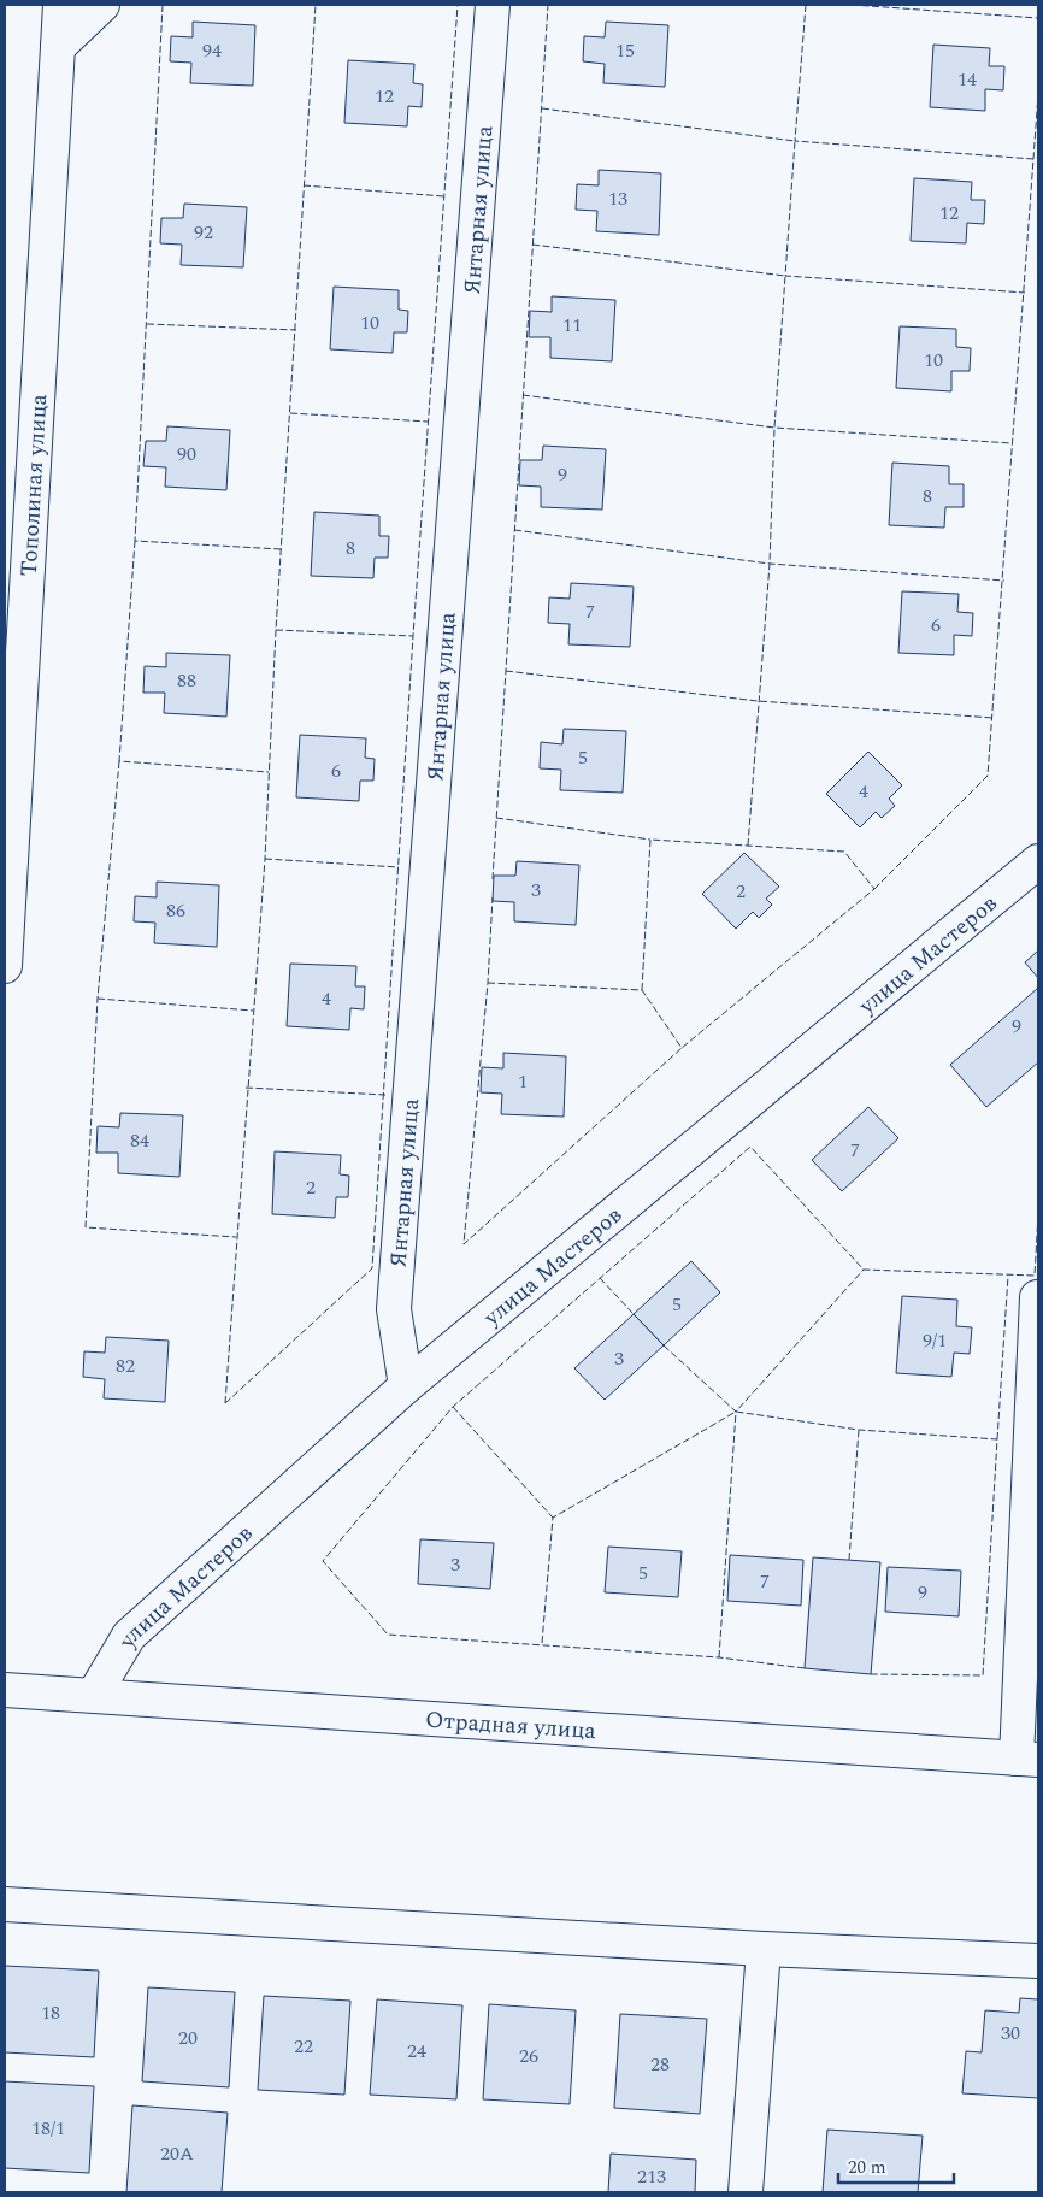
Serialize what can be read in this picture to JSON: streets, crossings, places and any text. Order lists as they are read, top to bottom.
{
  "streets": {
    "street": [
      "Янтарная улица",
      "Тополиная улица",
      "улица Мастеров",
      "Отрадная улица"
    ]
  },
  "crossings": [
    ["Янтарная улица", "улица Мастеров"],
    ["улица Мастеров", "Отрадная улица"]
  ],
  "house_numbers": [
    "94",
    "15",
    "14",
    "12",
    "13",
    "12",
    "92",
    "10",
    "11",
    "10",
    "90",
    "9",
    "8",
    "8",
    "7",
    "6",
    "88",
    "5",
    "6",
    "4",
    "3",
    "2",
    "86",
    "4",
    "9",
    "1",
    "84",
    "7",
    "2",
    "5",
    "9/1",
    "3",
    "82",
    "3",
    "5",
    "7",
    "9",
    "18",
    "30",
    "20",
    "22",
    "24",
    "26",
    "28",
    "18/1",
    "20А",
    "213"
  ],
  "scale_bar": "20 m"
}
